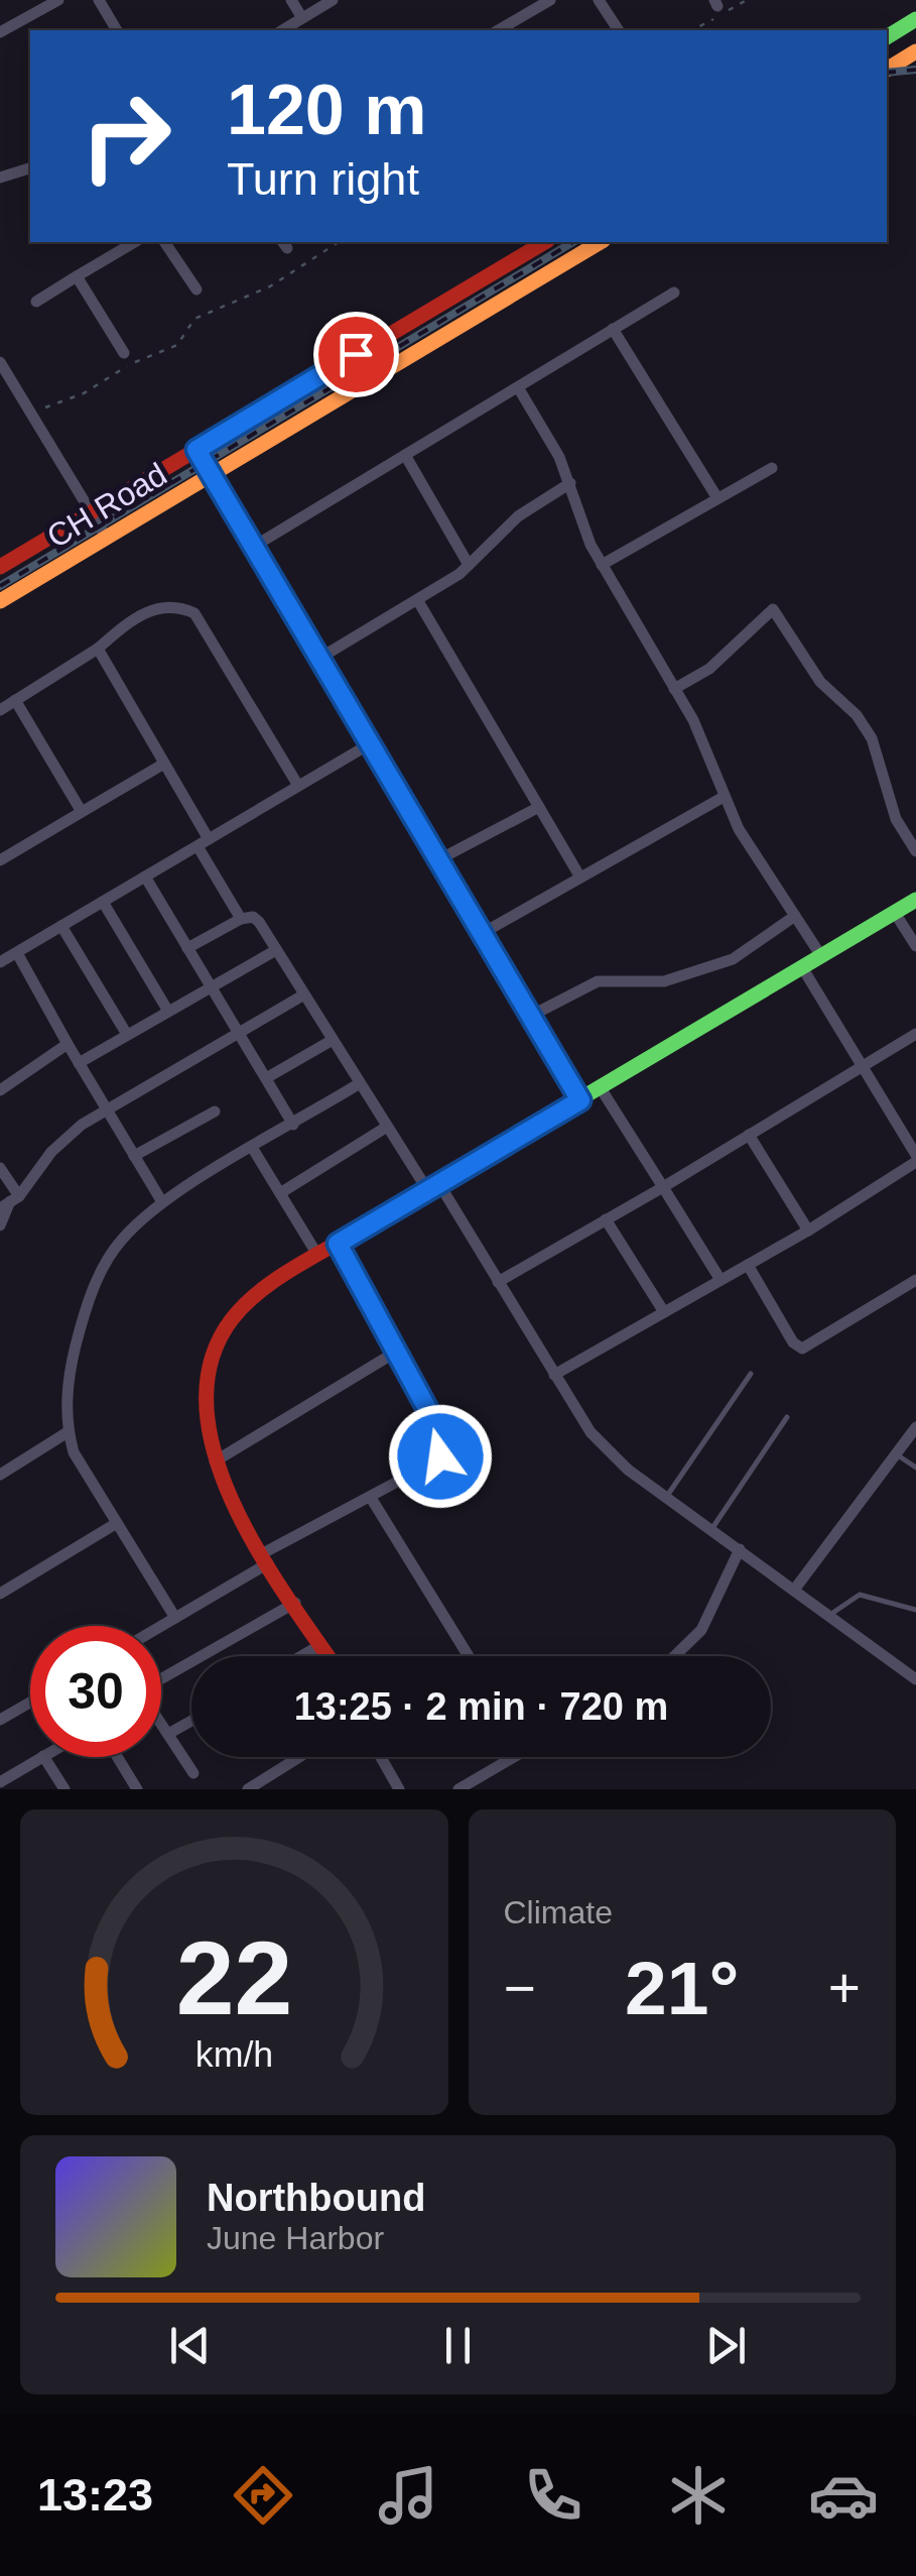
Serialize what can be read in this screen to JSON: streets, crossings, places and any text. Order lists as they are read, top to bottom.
{
  "streets": {
    "street": ["CH Road"]
  },
  "page": {
    "turn": ["120 m", "Turn right"],
    "limit": "30",
    "trip": "13:25 · 2 min · 720 m",
    "tile": "Climate",
    "heat": ["−", "21°", "+"],
    "song": ["Northbound", "June Harbor"],
    "tabs": "13:23",
    "gauge": ["22", "km/h"]
  }
}
